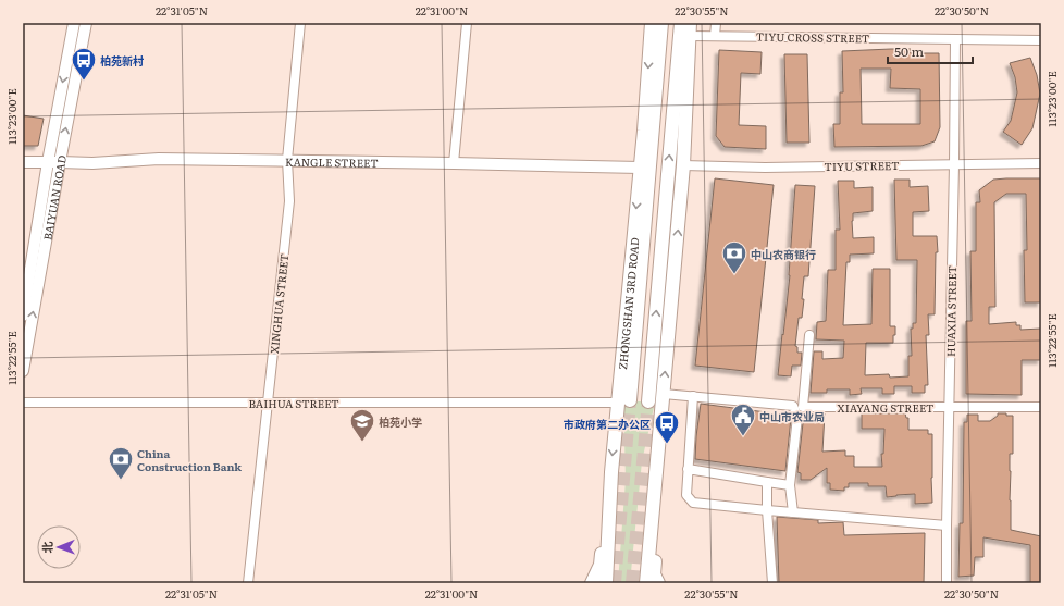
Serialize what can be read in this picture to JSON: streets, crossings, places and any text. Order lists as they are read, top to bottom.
{
  "streets": {
    "main road": ["ZHONGSHAN 3RD ROAD"],
    "street": [
      "TIYU CROSS STREET",
      "KANGLE STREET",
      "TIYU STREET",
      "BAIYUAN ROAD",
      "XINGHUA STREET",
      "HUAXIA STREET",
      "BAIHUA STREET",
      "XIAYANG STREET"
    ]
  },
  "crossings": [
    ["TIYU CROSS STREET", "HUAXIA STREET"],
    ["KANGLE STREET", "BAIYUAN ROAD"],
    ["KANGLE STREET", "ZHONGSHAN 3RD ROAD"],
    ["KANGLE STREET", "XINGHUA STREET"],
    ["TIYU STREET", "HUAXIA STREET"],
    ["ZHONGSHAN 3RD ROAD", "BAIHUA STREET"],
    ["XINGHUA STREET", "BAIHUA STREET"],
    ["HUAXIA STREET", "XIAYANG STREET"]
  ],
  "places": {
    "bus stop": ["柏苑新村", "市政府第二办公区"],
    "bank": ["中山农商银行", "China Construction Bank"],
    "public building": ["中山市农业局"],
    "school or university": ["柏苑小学"]
  },
  "scale_bar": "50 m",
  "north": "left",
  "coordinates": [
    "22°31'05\"N",
    "22°31'00\"N",
    "22°30'55\"N",
    "22°30'50\"N",
    "113°23'00\"E",
    "113°22'55\"E"
  ]
}
